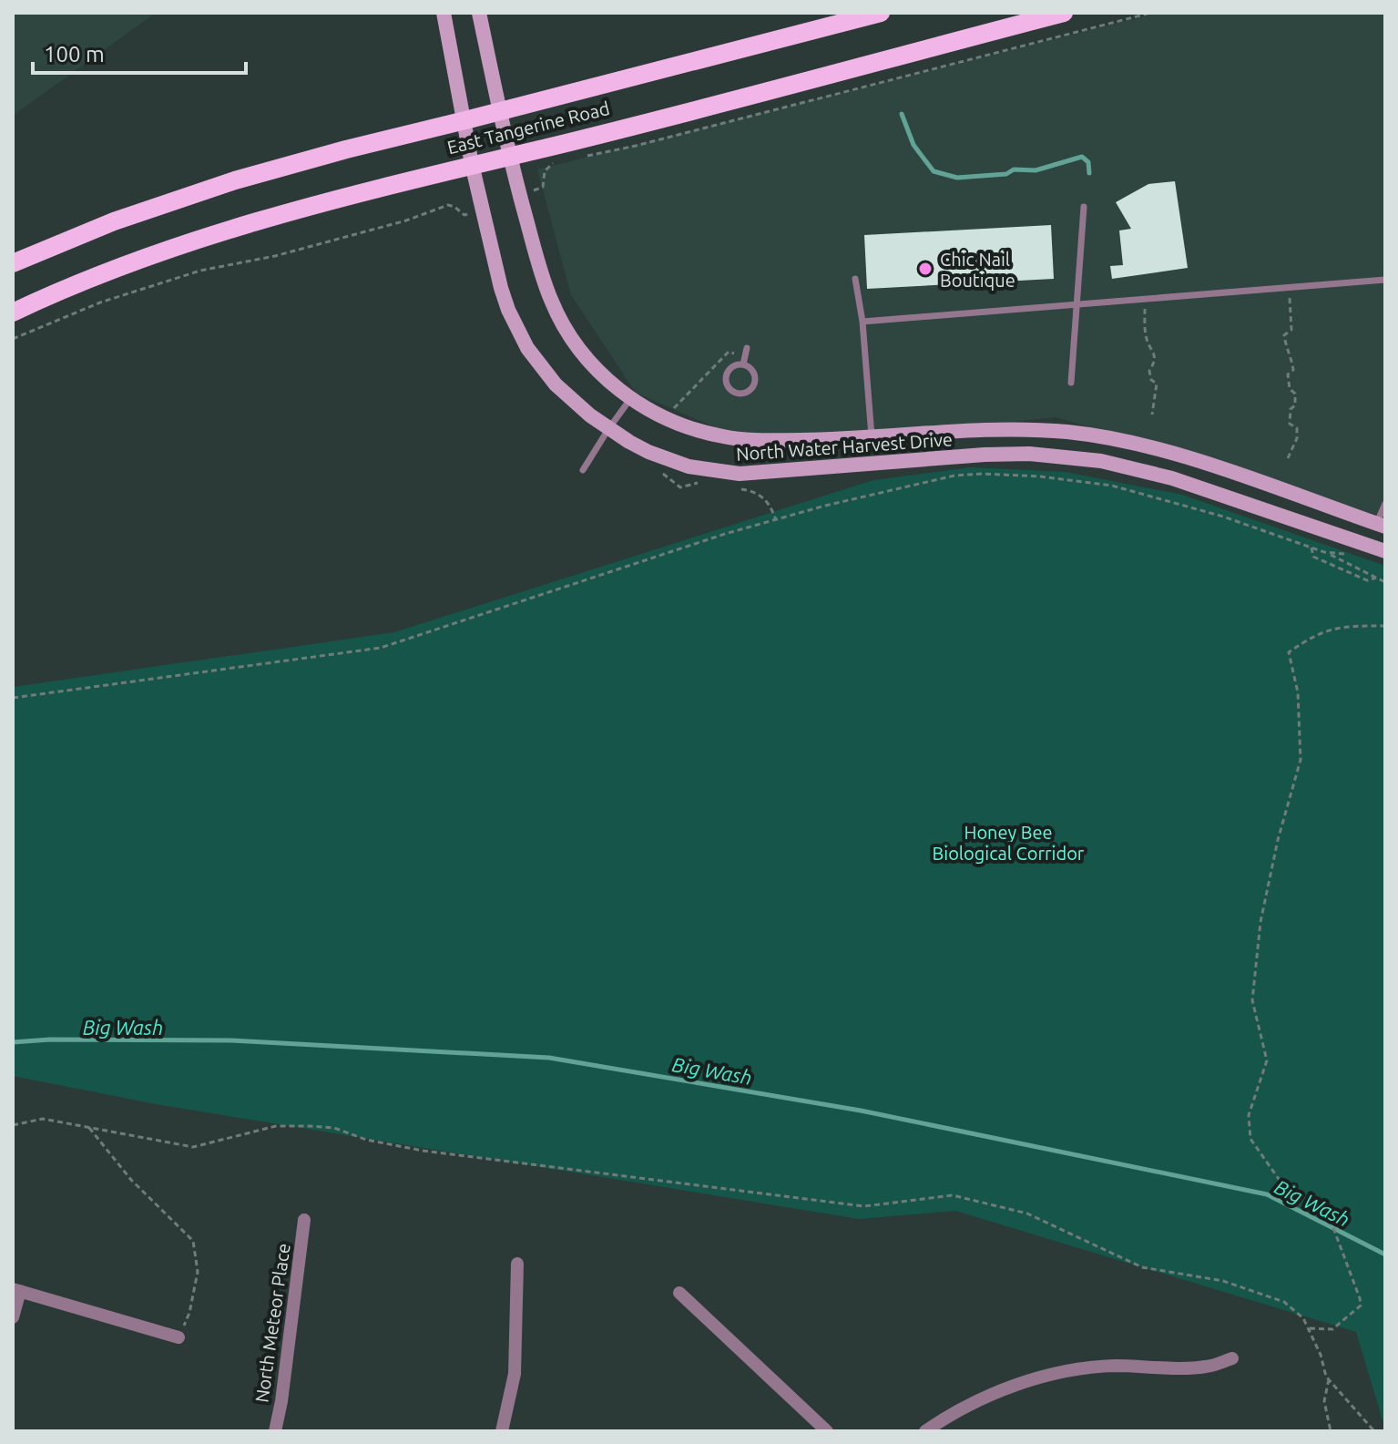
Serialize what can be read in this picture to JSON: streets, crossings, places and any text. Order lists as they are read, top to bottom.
{
  "streets": {
    "main road": ["East Tangerine Road"],
    "street": ["North Water Harvest Drive", "North Meteor Place"]
  },
  "crossings": [
    ["East Tangerine Road", "North Water Harvest Drive"]
  ],
  "water": ["Big Wash"],
  "parks": ["Honey Bee Biological Corridor"],
  "places": ["Chic Nail Boutique"],
  "scale_bar": "100 m"
}
